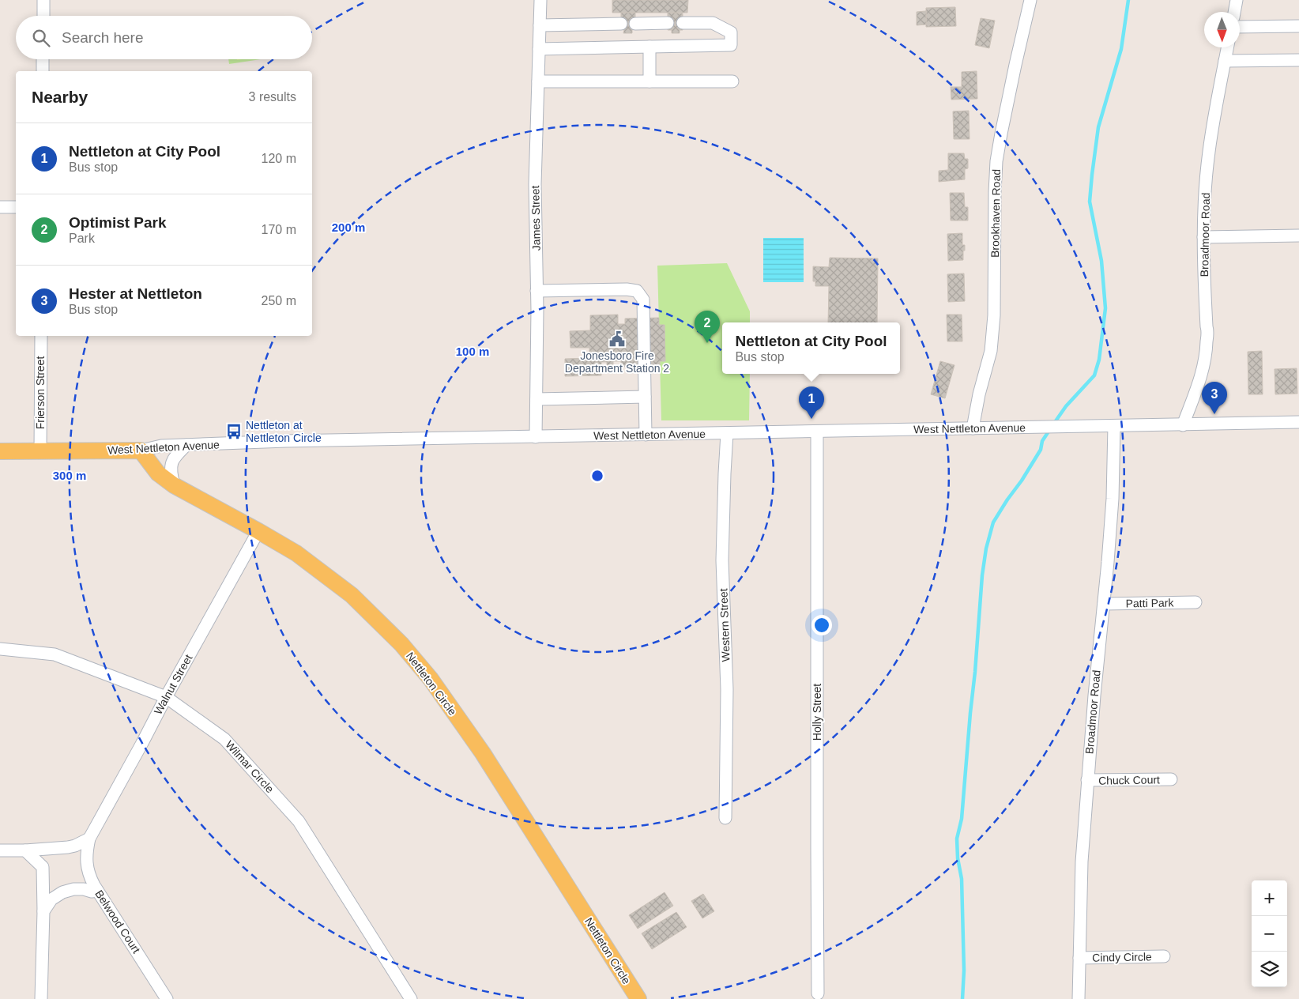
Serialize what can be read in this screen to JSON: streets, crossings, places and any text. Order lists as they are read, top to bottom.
{
  "streets": {
    "main road": ["West Nettleton Avenue", "Nettleton Circle"],
    "street": [
      "Brookhaven Road",
      "James Street",
      "Broadmoor Road",
      "Frierson Street",
      "Patti Park",
      "Western Street",
      "Walnut Street",
      "Holly Street",
      "Wilmar Circle",
      "Chuck Court",
      "Belwood Court",
      "Cindy Circle"
    ]
  },
  "crossings": [
    ["Brookhaven Road", "West Nettleton Avenue"],
    ["James Street", "West Nettleton Avenue"],
    ["Broadmoor Road", "West Nettleton Avenue"],
    ["Broadmoor Road", "Patti Park"],
    ["Broadmoor Road", "Chuck Court"],
    ["Broadmoor Road", "Cindy Circle"],
    ["Frierson Street", "West Nettleton Avenue"],
    ["West Nettleton Avenue", "Western Street"],
    ["West Nettleton Avenue", "Nettleton Circle"],
    ["West Nettleton Avenue", "Holly Street"],
    ["Nettleton Circle", "Walnut Street"],
    ["Walnut Street", "Wilmar Circle"],
    ["Walnut Street", "Belwood Court"]
  ],
  "places": {
    "public building": ["Jonesboro Fire Department Station 2"],
    "bus stop": ["Nettleton at Nettleton Circle"]
  },
  "north": "bottom",
  "page": {
    "search": "Search here",
    "heading": ["Nearby", "3 results"],
    "list": [
      {
        "mark": "1",
        "name": "Nettleton at City Pool",
        "note": "Bus stop",
        "value": "120 m"
      },
      {
        "mark": "2",
        "name": "Optimist Park",
        "note": "Park",
        "value": "170 m"
      },
      {
        "mark": "3",
        "name": "Hester at Nettleton",
        "note": "Bus stop",
        "value": "250 m"
      }
    ],
    "pins": ["2", "3", "1"],
    "popup": ["Nettleton at City Pool", "Bus stop"],
    "map_buttons": ["+", "−"]
  },
  "rings": ["200 m", "100 m", "300 m"]
}
